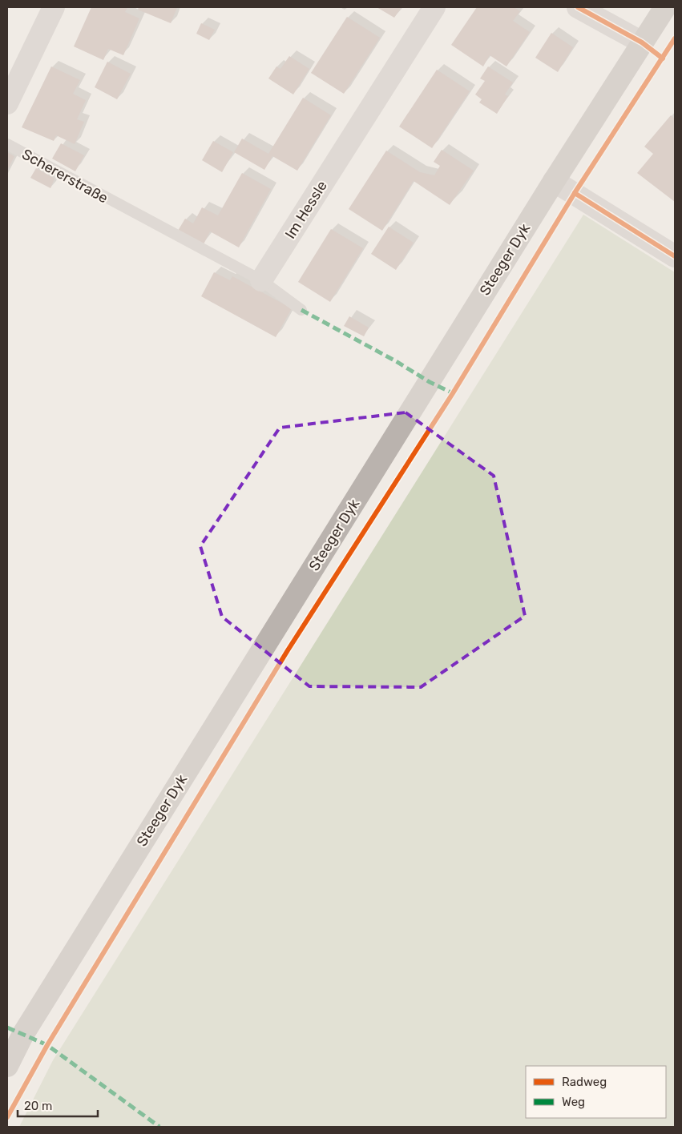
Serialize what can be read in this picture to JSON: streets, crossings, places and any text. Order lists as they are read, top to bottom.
{
  "streets": {
    "street": ["Im Hessle", "Steeger Dyk"],
    "lane": ["Schererstraße"]
  },
  "crossings": [
    ["Schererstraße", "Im Hessle"]
  ],
  "legend": ["Radweg", "Weg"],
  "scale_bar": "20 m"
}
